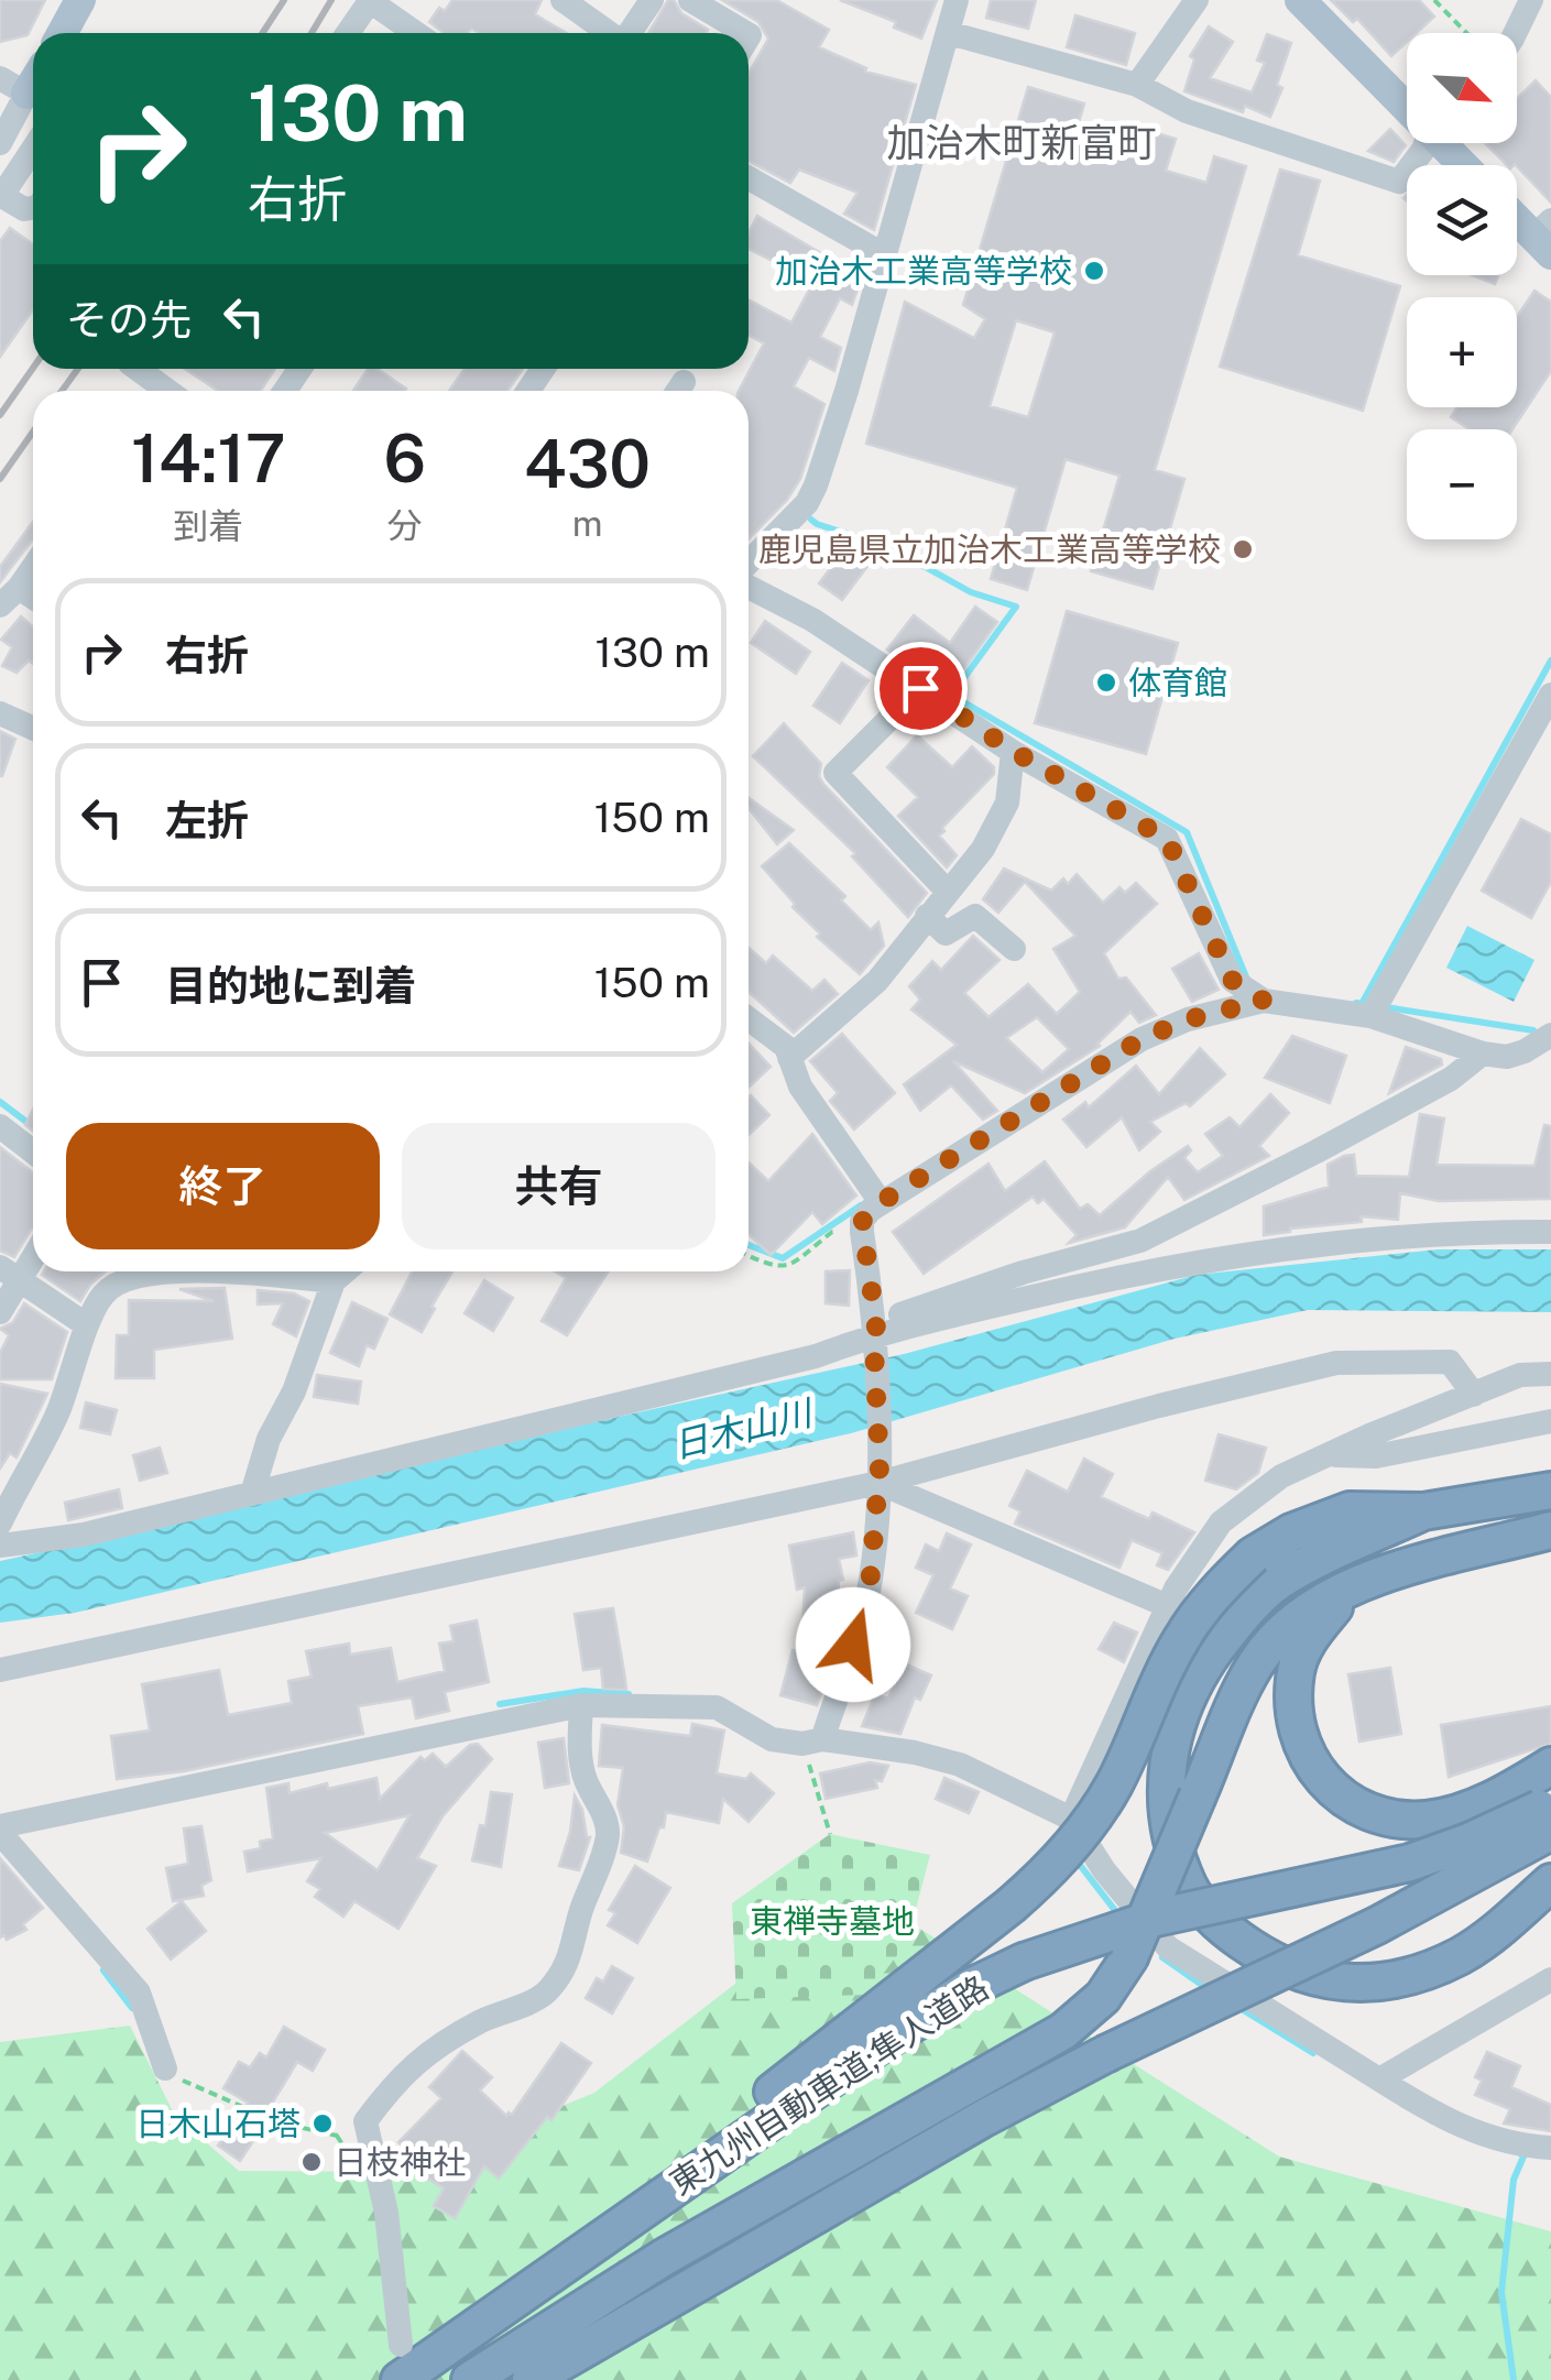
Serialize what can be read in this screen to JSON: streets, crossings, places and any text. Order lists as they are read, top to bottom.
{
  "streets": {
    "highway": ["東九州自動車道;隼人道路"]
  },
  "districts": ["加治木町新富町"],
  "water": ["日木山川"],
  "parks": ["東禅寺墓地"],
  "places": [
    "加治木工業高等学校",
    "鹿児島県立加治木工業高等学校",
    "体育館",
    "日木山石塔",
    "日枝神社"
  ],
  "north": "bottom right",
  "page": {
    "map_buttons": ["+", "−"],
    "turn": ["130 m", "右折"],
    "then": "その先",
    "eta": [
      "14:17",
      "到着",
      "6",
      "分",
      "430",
      "m"
    ],
    "list": [
      {
        "name": "右折",
        "value": "130 m"
      },
      {
        "name": "左折",
        "value": "150 m"
      },
      {
        "name": "目的地に到着",
        "value": "150 m"
      }
    ],
    "buttons": ["終了", "共有"]
  }
}
